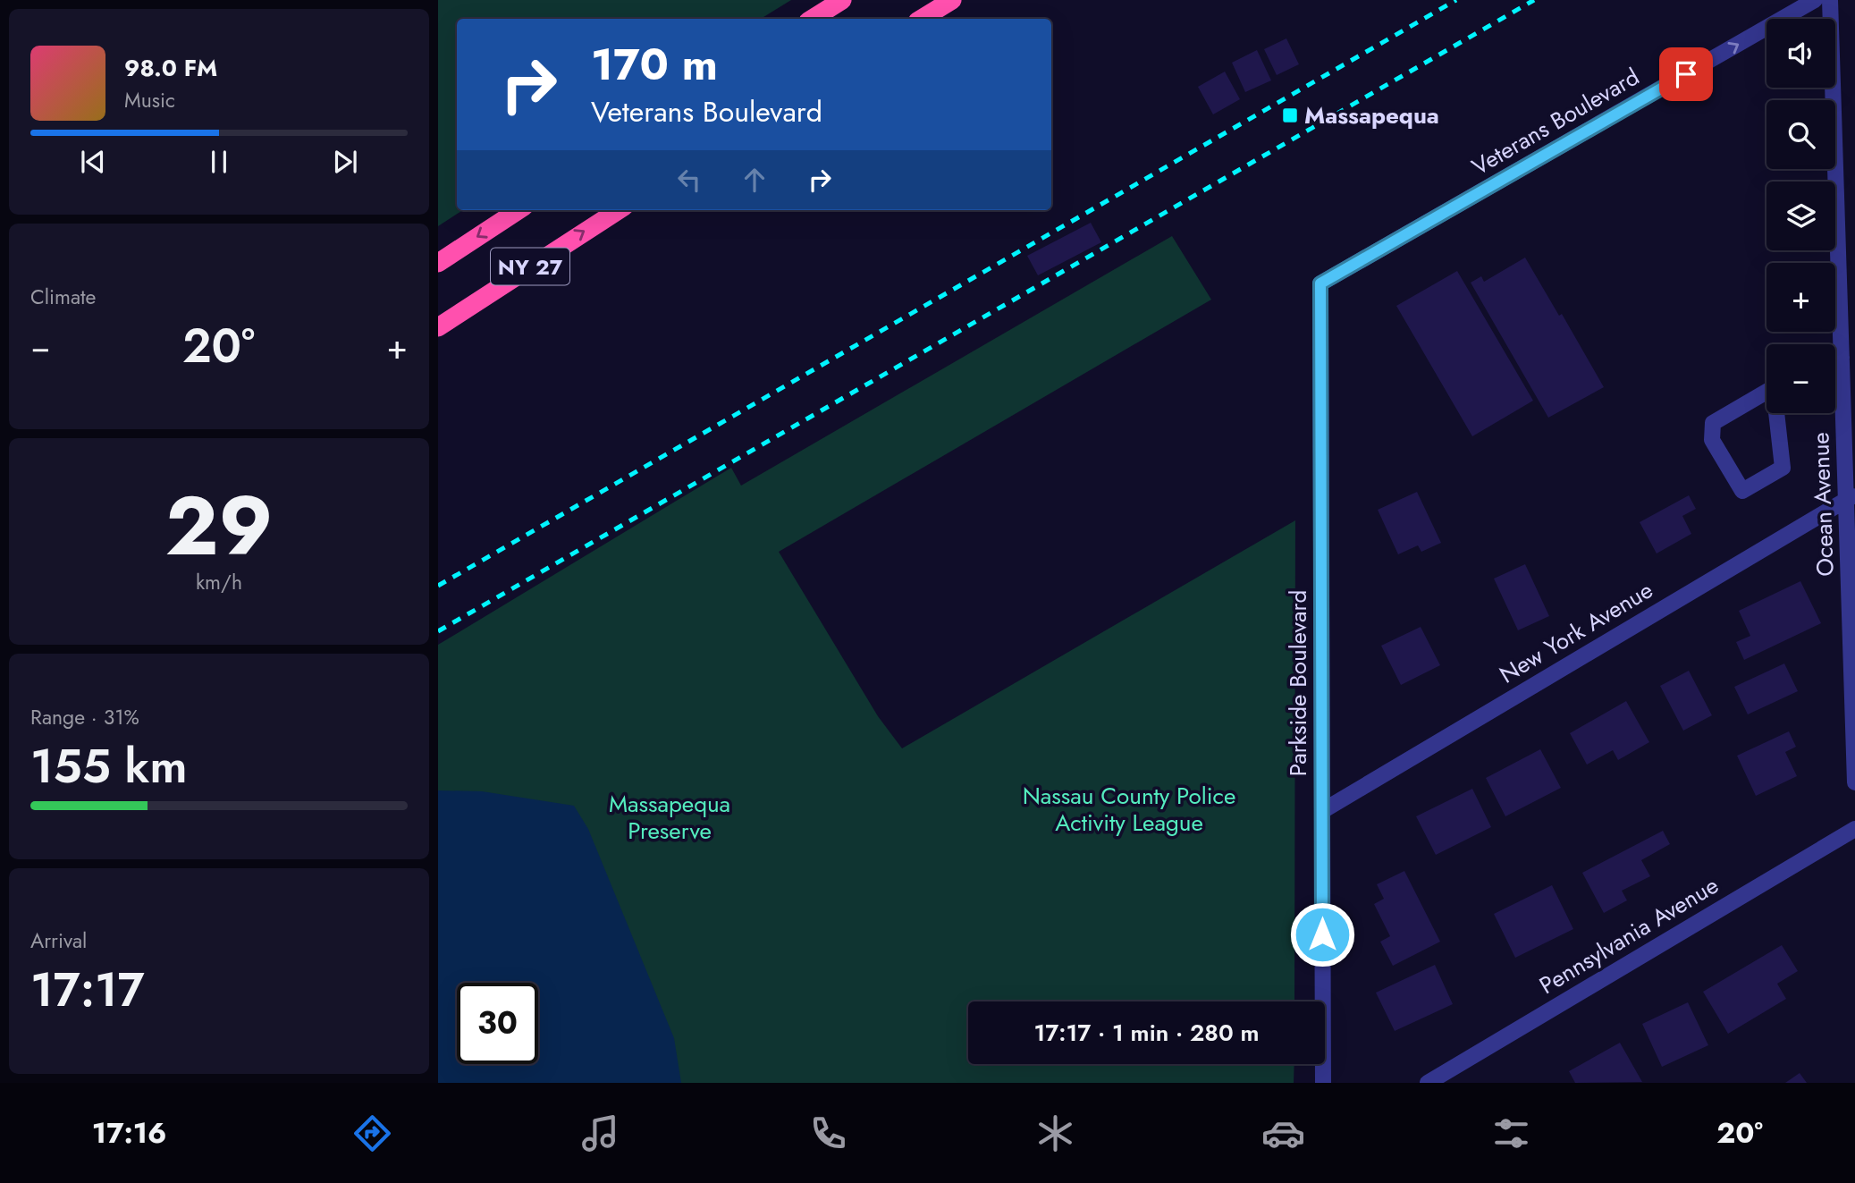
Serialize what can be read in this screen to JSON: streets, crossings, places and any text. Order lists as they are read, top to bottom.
{
  "streets": {
    "highway": ["NY 27"],
    "street": [
      "Veterans Boulevard",
      "Ocean Avenue",
      "New York Avenue",
      "Parkside Boulevard",
      "Pennsylvania Avenue"
    ]
  },
  "crossings": [
    ["Veterans Boulevard", "Parkside Boulevard"],
    ["Ocean Avenue", "New York Avenue"],
    ["New York Avenue", "Parkside Boulevard"]
  ],
  "one_way": ["Veterans Boulevard"],
  "parks": ["Nassau County Police Activity League", "Massapequa Preserve"],
  "places": {
    "transit": ["Massapequa"]
  },
  "page": {
    "map_buttons": ["+", "−"],
    "turn": ["170 m", "Veterans Boulevard"],
    "song": ["98.0 FM", "Music"],
    "tile": [
      "Climate",
      ["29", "km/h"],
      ["Range · 31%", "155 km"],
      ["Arrival", "17:17"]
    ],
    "heat": ["−", "20°", "+"],
    "limit": "30",
    "trip": "17:17 · 1 min · 280 m",
    "tabs": ["17:16", "20°"]
  }
}
